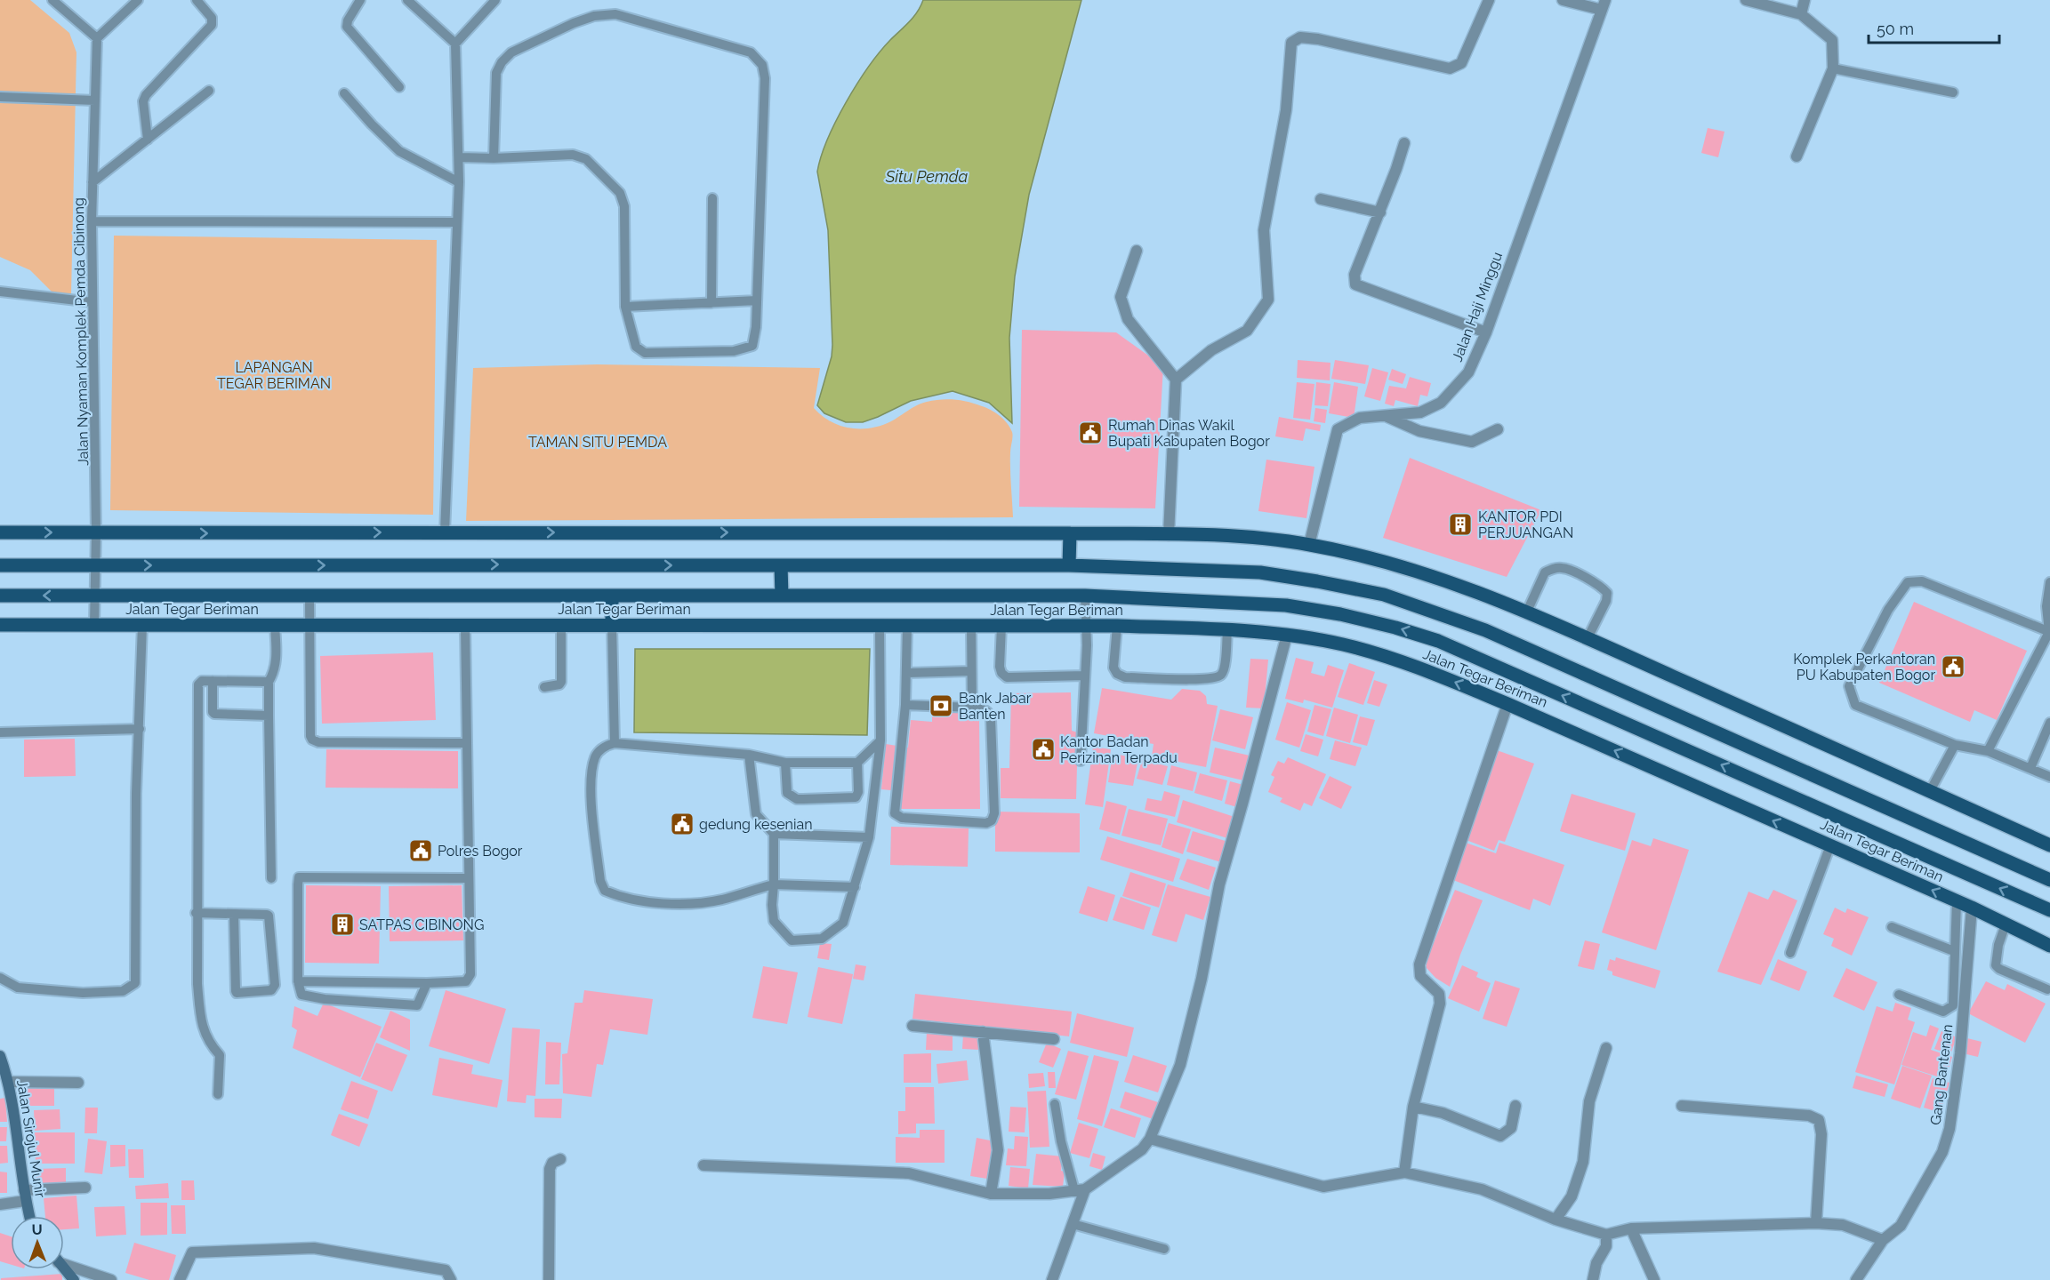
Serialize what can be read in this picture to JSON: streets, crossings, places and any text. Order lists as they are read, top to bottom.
{
  "streets": {
    "main road": ["Jalan Tegar Beriman"],
    "street": ["Jalan Haji Minggu", "Gang Bantenan", "Jalan Sirojul Munir"],
    "lane": ["Jalan Nyaman Komplek Pemda Cibinong"]
  },
  "crossings": [
    ["Jalan Nyaman Komplek Pemda Cibinong", "Jalan Tegar Beriman"],
    ["Jalan Tegar Beriman", "Gang Bantenan"]
  ],
  "water": ["Situ Pemda"],
  "parks": ["LAPANGAN TEGAR BERIMAN", "TAMAN SITU PEMDA"],
  "places": {
    "public building": [
      "Rumah Dinas Wakil Bupati Kabupaten Bogor",
      "Komplek Perkantoran PU Kabupaten Bogor",
      "Kantor Badan Perizinan Terpadu",
      "gedung kesenian",
      "Polres Bogor"
    ],
    "building": ["KANTOR PDI PERJUANGAN", "SATPAS CIBINONG"],
    "bank": ["Bank Jabar Banten"]
  },
  "scale_bar": "50 m",
  "north": "top"
}
